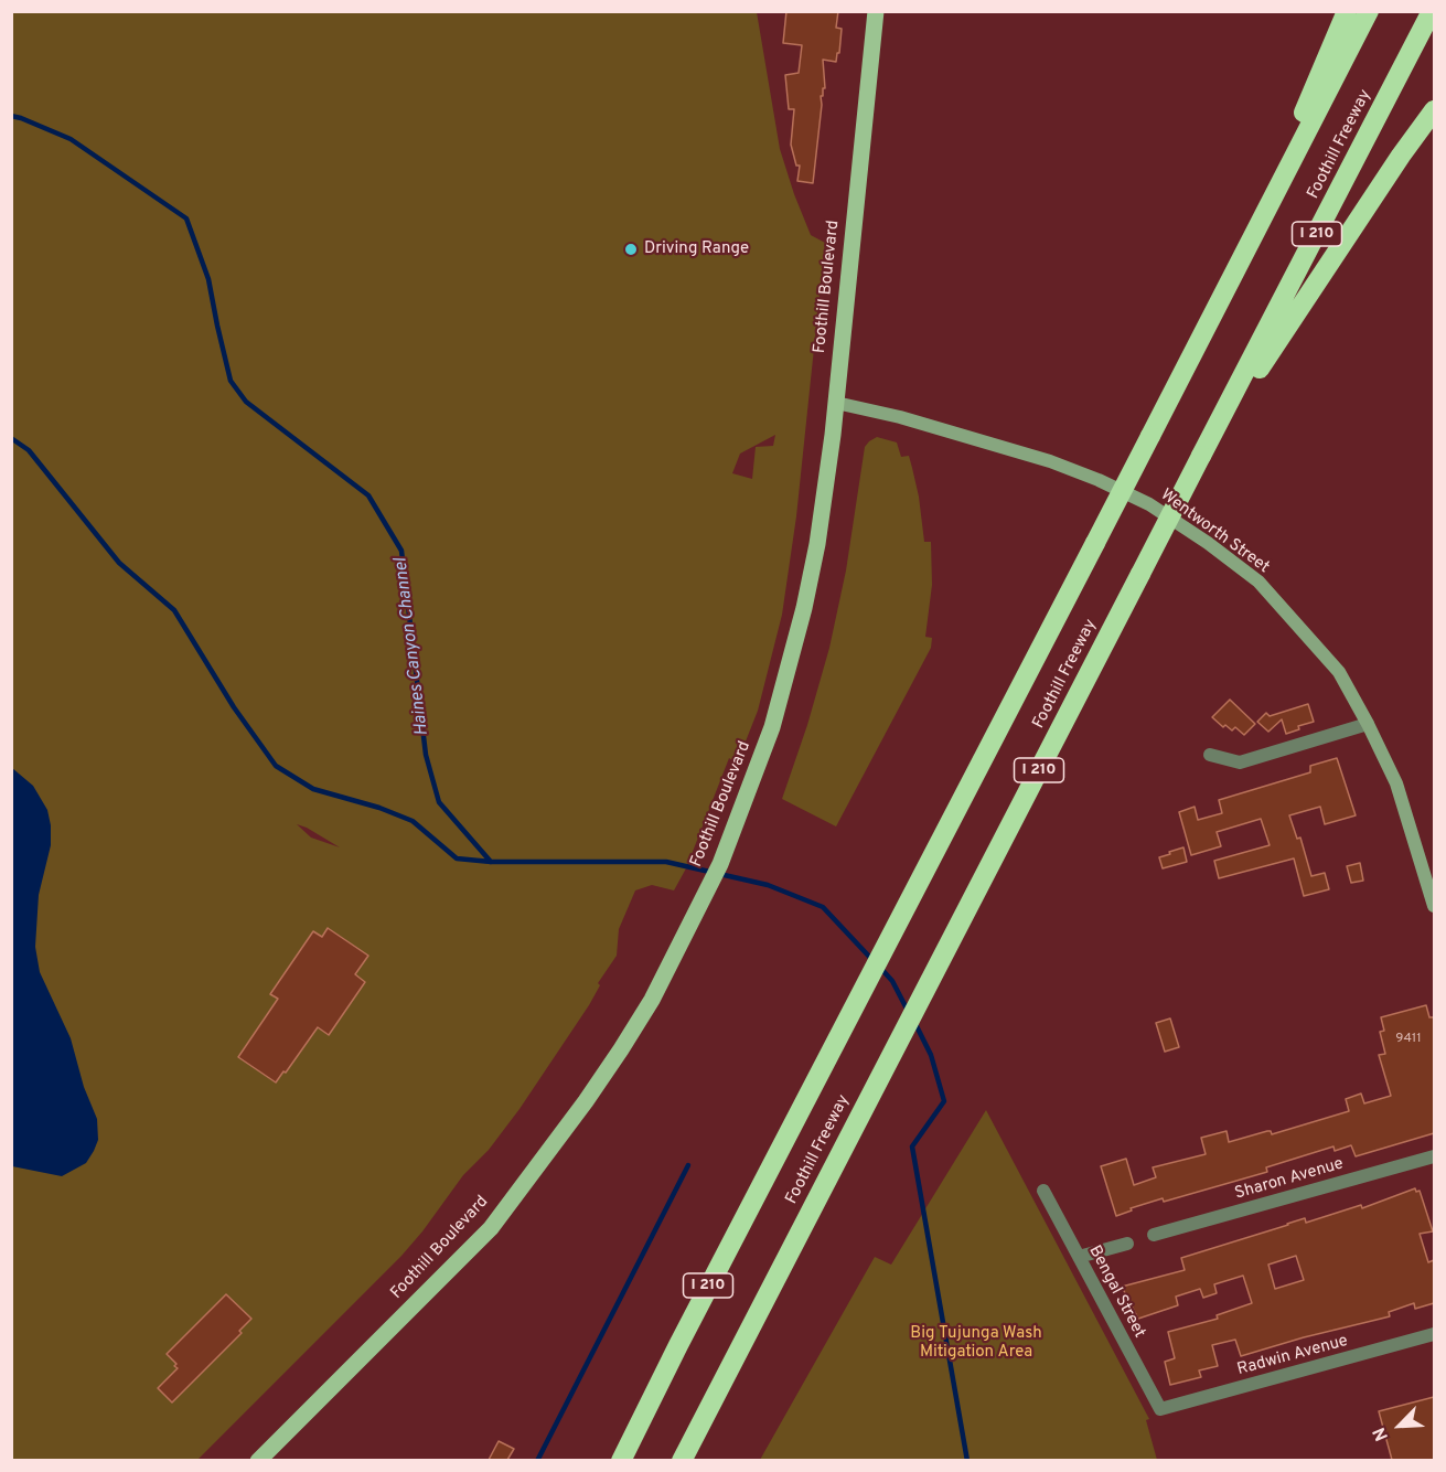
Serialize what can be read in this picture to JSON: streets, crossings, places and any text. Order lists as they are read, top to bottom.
{
  "streets": {
    "highway": ["Foothill Freeway", "I 210"],
    "main road": ["Foothill Boulevard", "Wentworth Street"],
    "street": ["Sharon Avenue", "Bengal Street", "Radwin Avenue"]
  },
  "crossings": [
    ["Foothill Boulevard", "Wentworth Street"],
    ["Bengal Street", "Radwin Avenue"]
  ],
  "water": ["Haines Canyon Channel"],
  "parks": ["Big Tujunga Wash Mitigation Area"],
  "places": ["Driving Range"],
  "house_numbers": ["9411"],
  "north": "bottom left"
}
